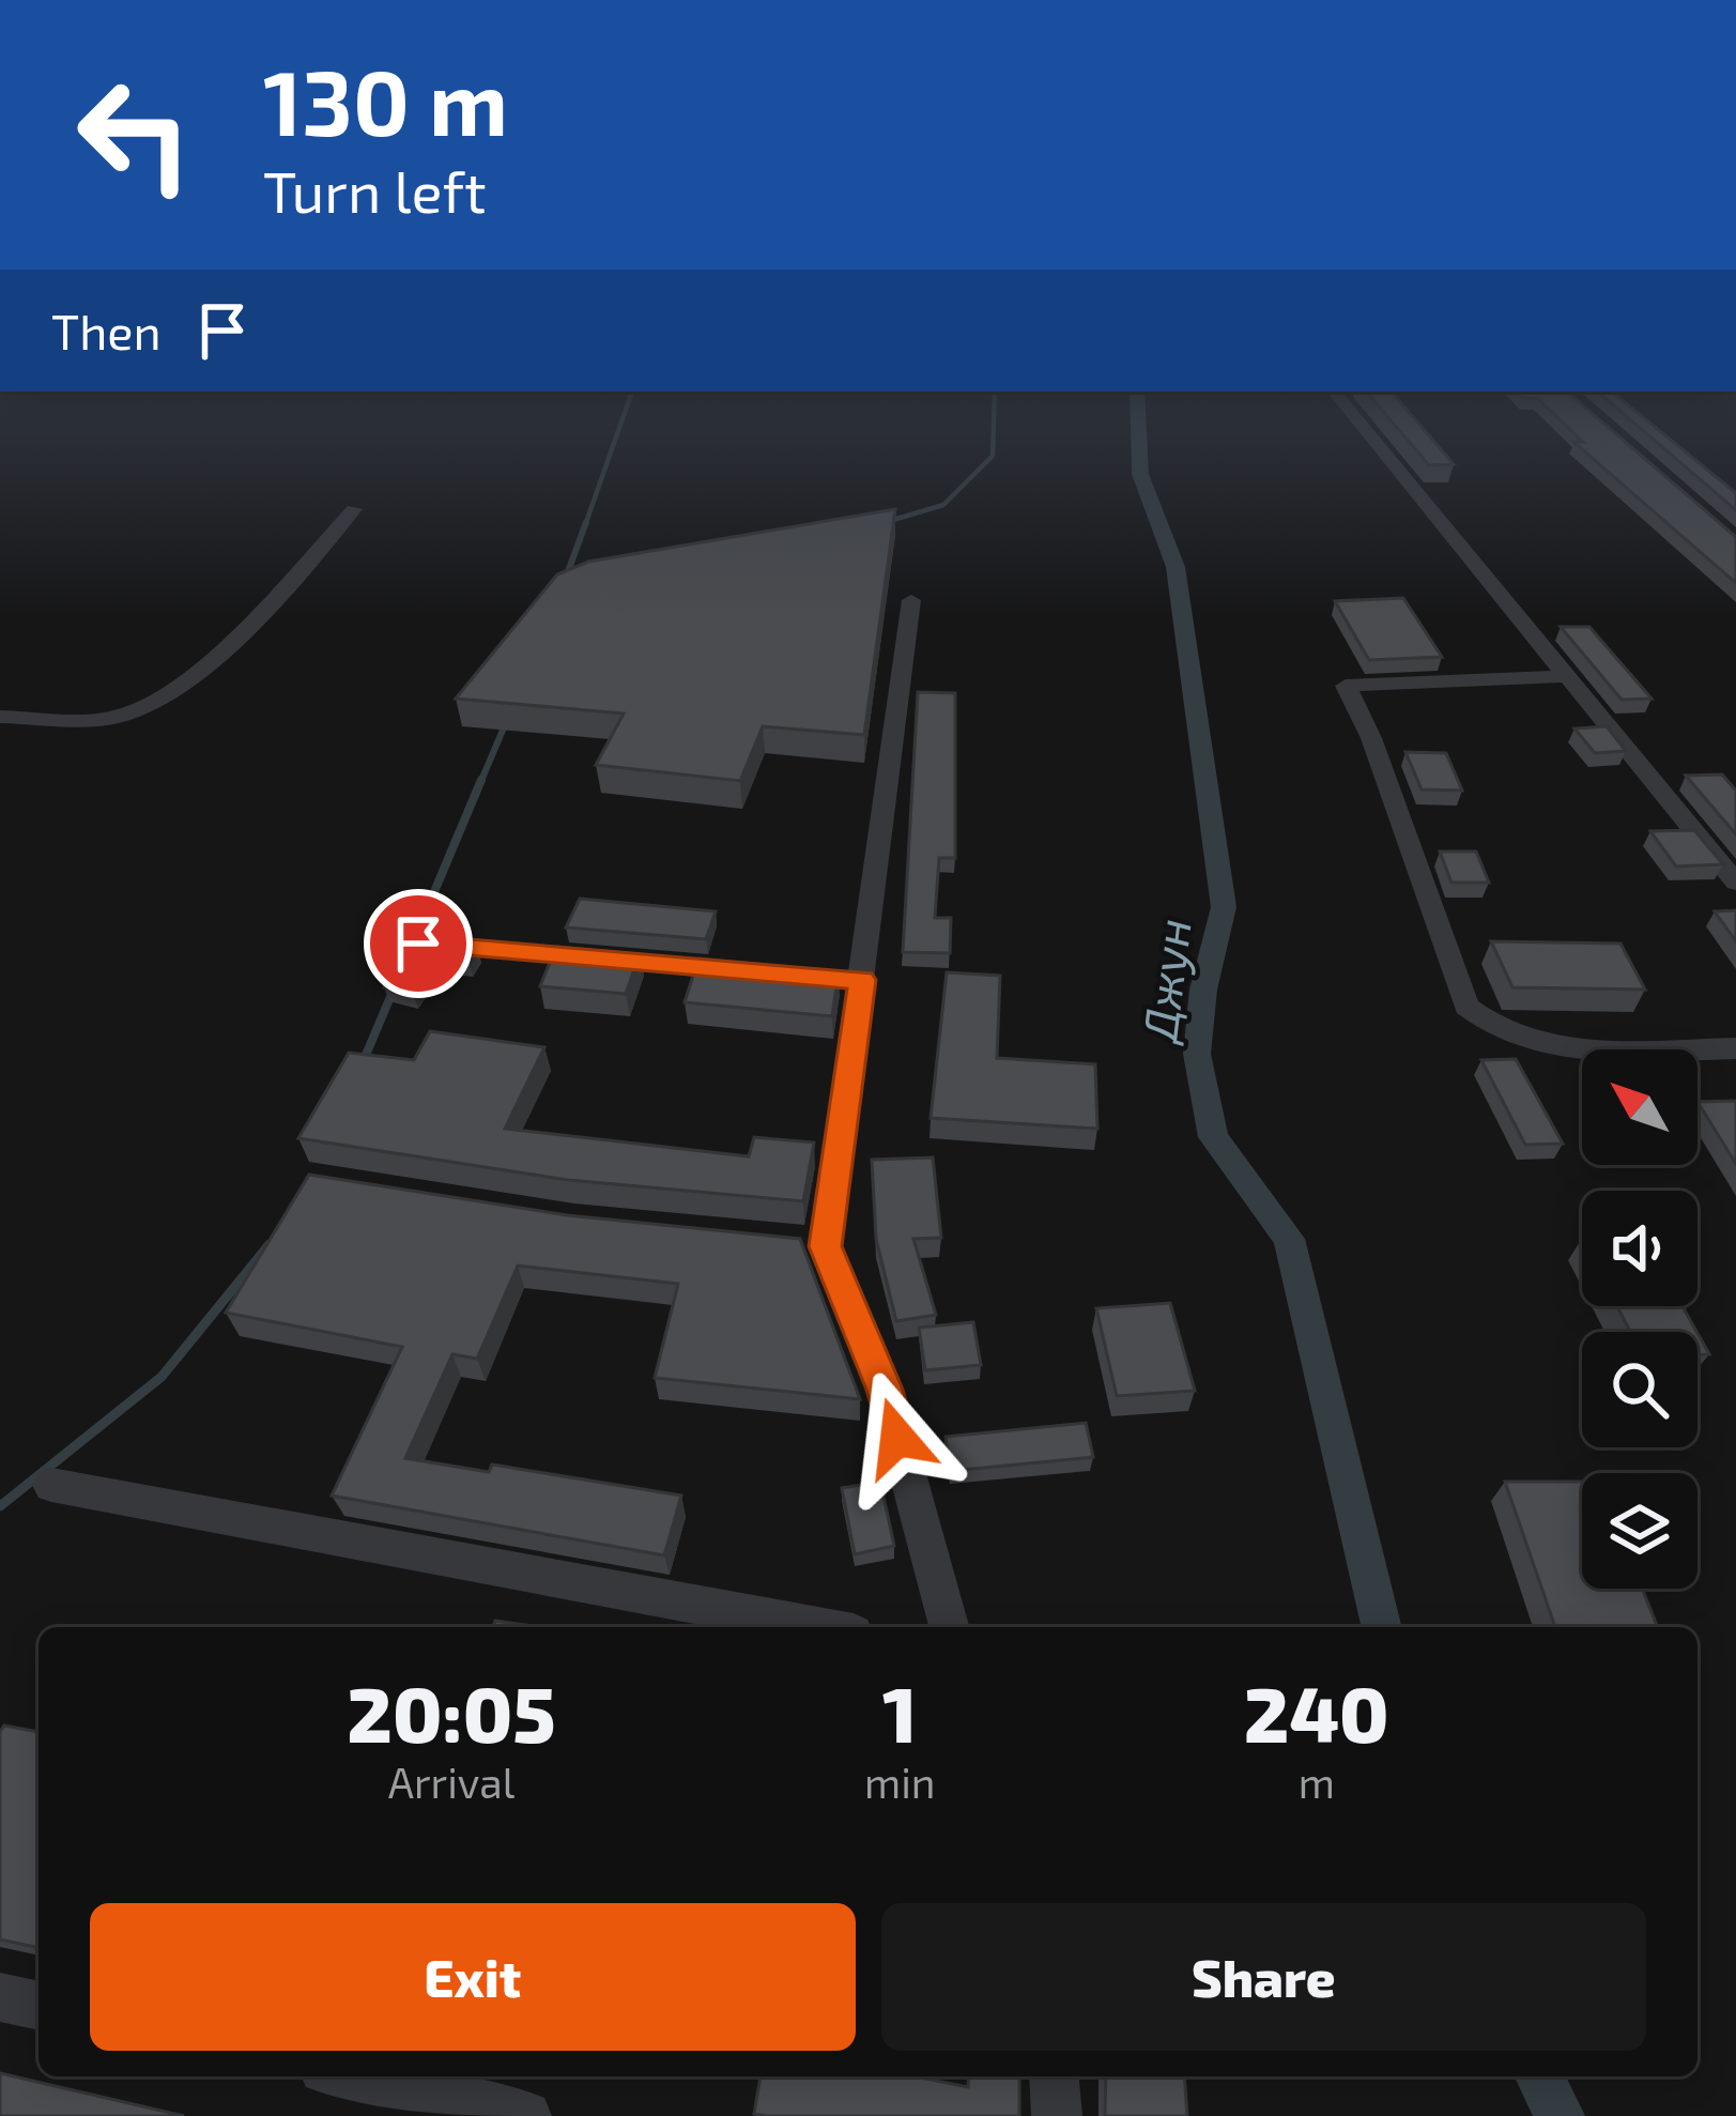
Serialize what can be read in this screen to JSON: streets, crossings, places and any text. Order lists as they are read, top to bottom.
{
  "water": ["Джун"],
  "north": "top left",
  "page": {
    "turn": ["130 m", "Turn left"],
    "then": "Then",
    "eta": [
      "20:05",
      "Arrival",
      "1",
      "min",
      "240",
      "m"
    ],
    "buttons": ["Exit", "Share"]
  }
}
